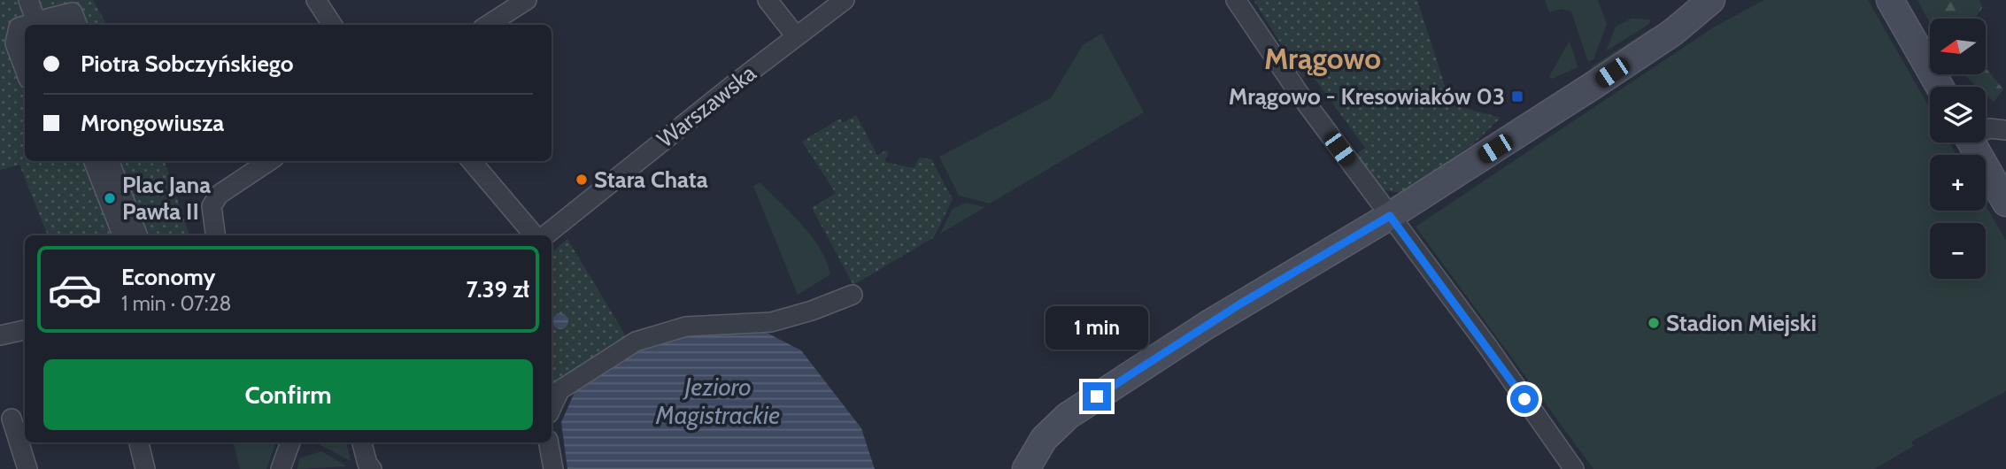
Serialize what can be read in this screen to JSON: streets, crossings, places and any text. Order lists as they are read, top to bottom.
{
  "streets": {
    "street": ["Warszawska"]
  },
  "districts": ["Mrągowo"],
  "water": ["Jezioro Magistrackie"],
  "places": {
    "transit": ["Mrągowo - Kresowiaków 03"],
    "other": ["Stara Chata", "Plac Jana Pawła II", "Stadion Miejski"]
  },
  "north": "left",
  "page": {
    "map_buttons": ["+", "−"],
    "banner": ["Piotra Sobczyńskiego", "Mrongowiusza"],
    "list": [
      {
        "name": "Economy",
        "note": "1 min · 07:28",
        "value": "7.39 zł"
      }
    ],
    "bubble": "1 min",
    "buttons": "Confirm"
  }
}
